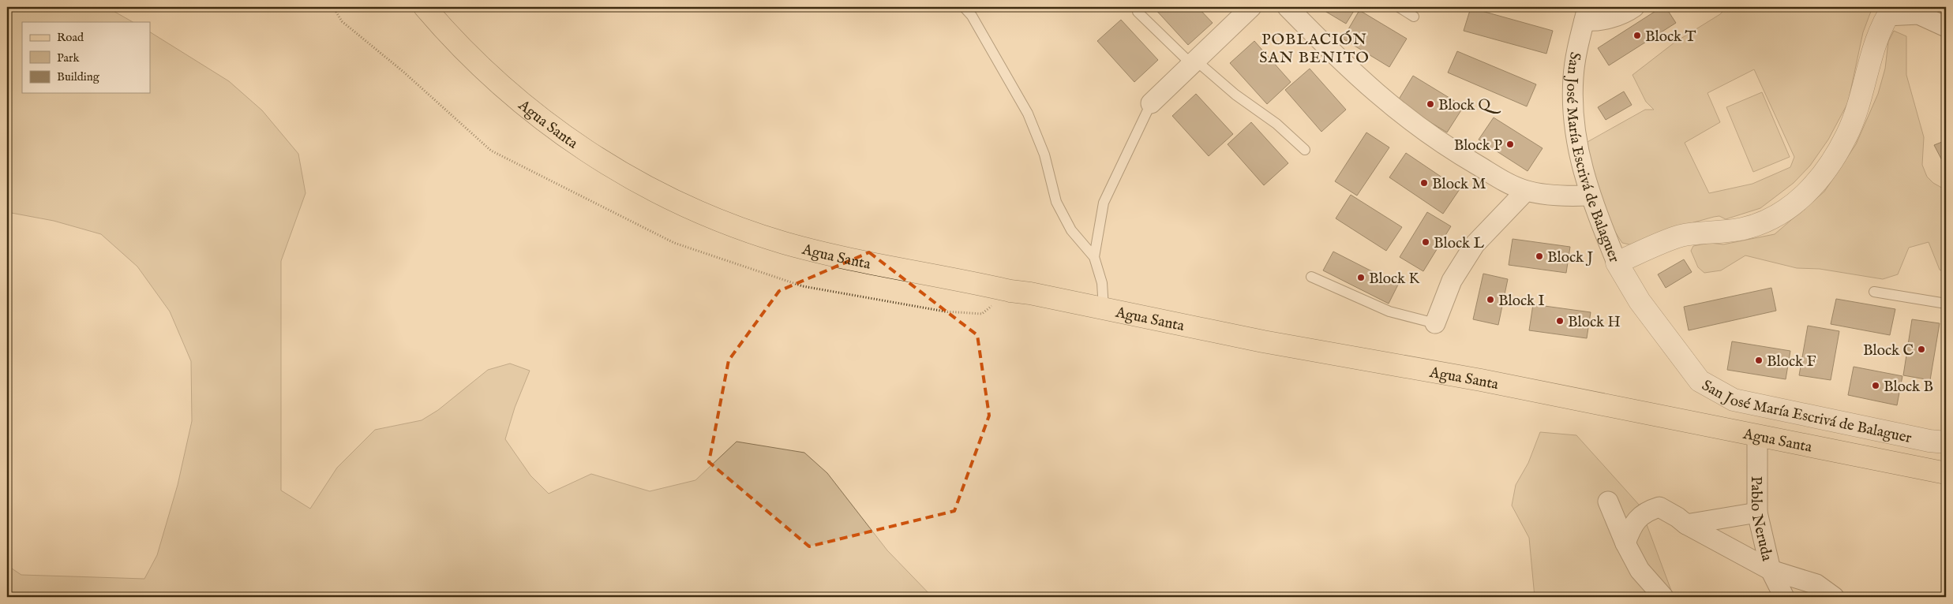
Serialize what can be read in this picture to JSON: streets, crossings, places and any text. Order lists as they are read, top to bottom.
{
  "streets": {
    "main road": ["Agua Santa"],
    "street": ["San José María Escrivá de Balaguer", "Pablo Neruda"]
  },
  "crossings": [
    ["Agua Santa", "Pablo Neruda"]
  ],
  "districts": ["POBLACIÓN SAN BENITO"],
  "places": [
    "Block T",
    "Block Q",
    "Block P",
    "Block M",
    "Block L",
    "Block J",
    "Block K",
    "Block I",
    "Block H",
    "Block C",
    "Block F",
    "Block B"
  ],
  "legend": ["Road", "Park", "Building"]
}
